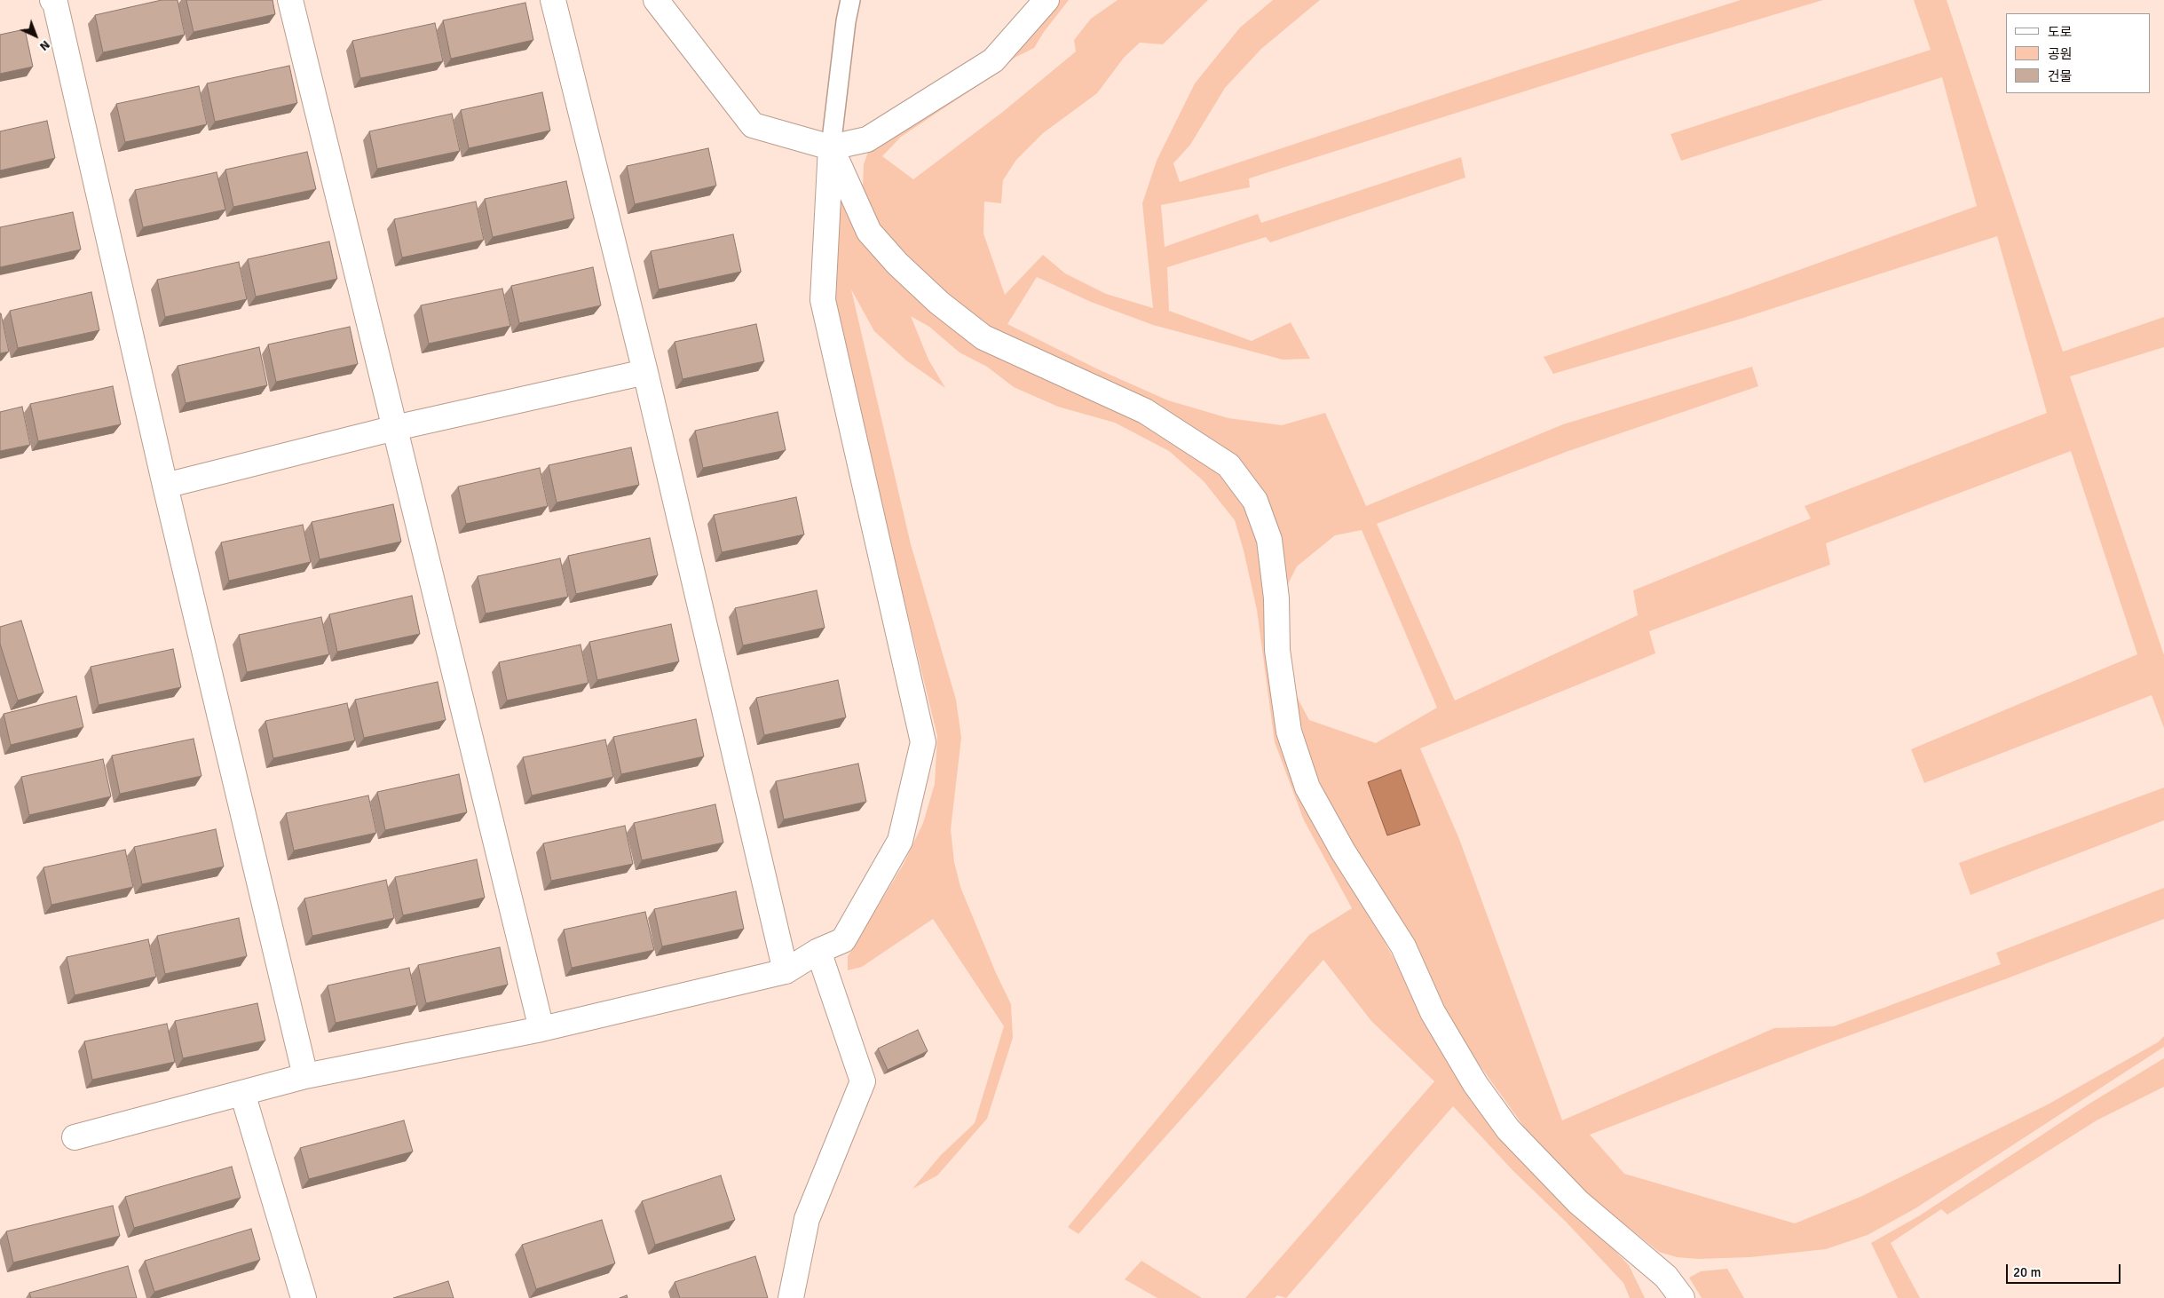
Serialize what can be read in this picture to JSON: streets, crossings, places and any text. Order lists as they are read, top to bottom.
{
  "legend": ["도로", "공원", "건물"],
  "scale_bar": "20 m",
  "north": "bottom right"
}
